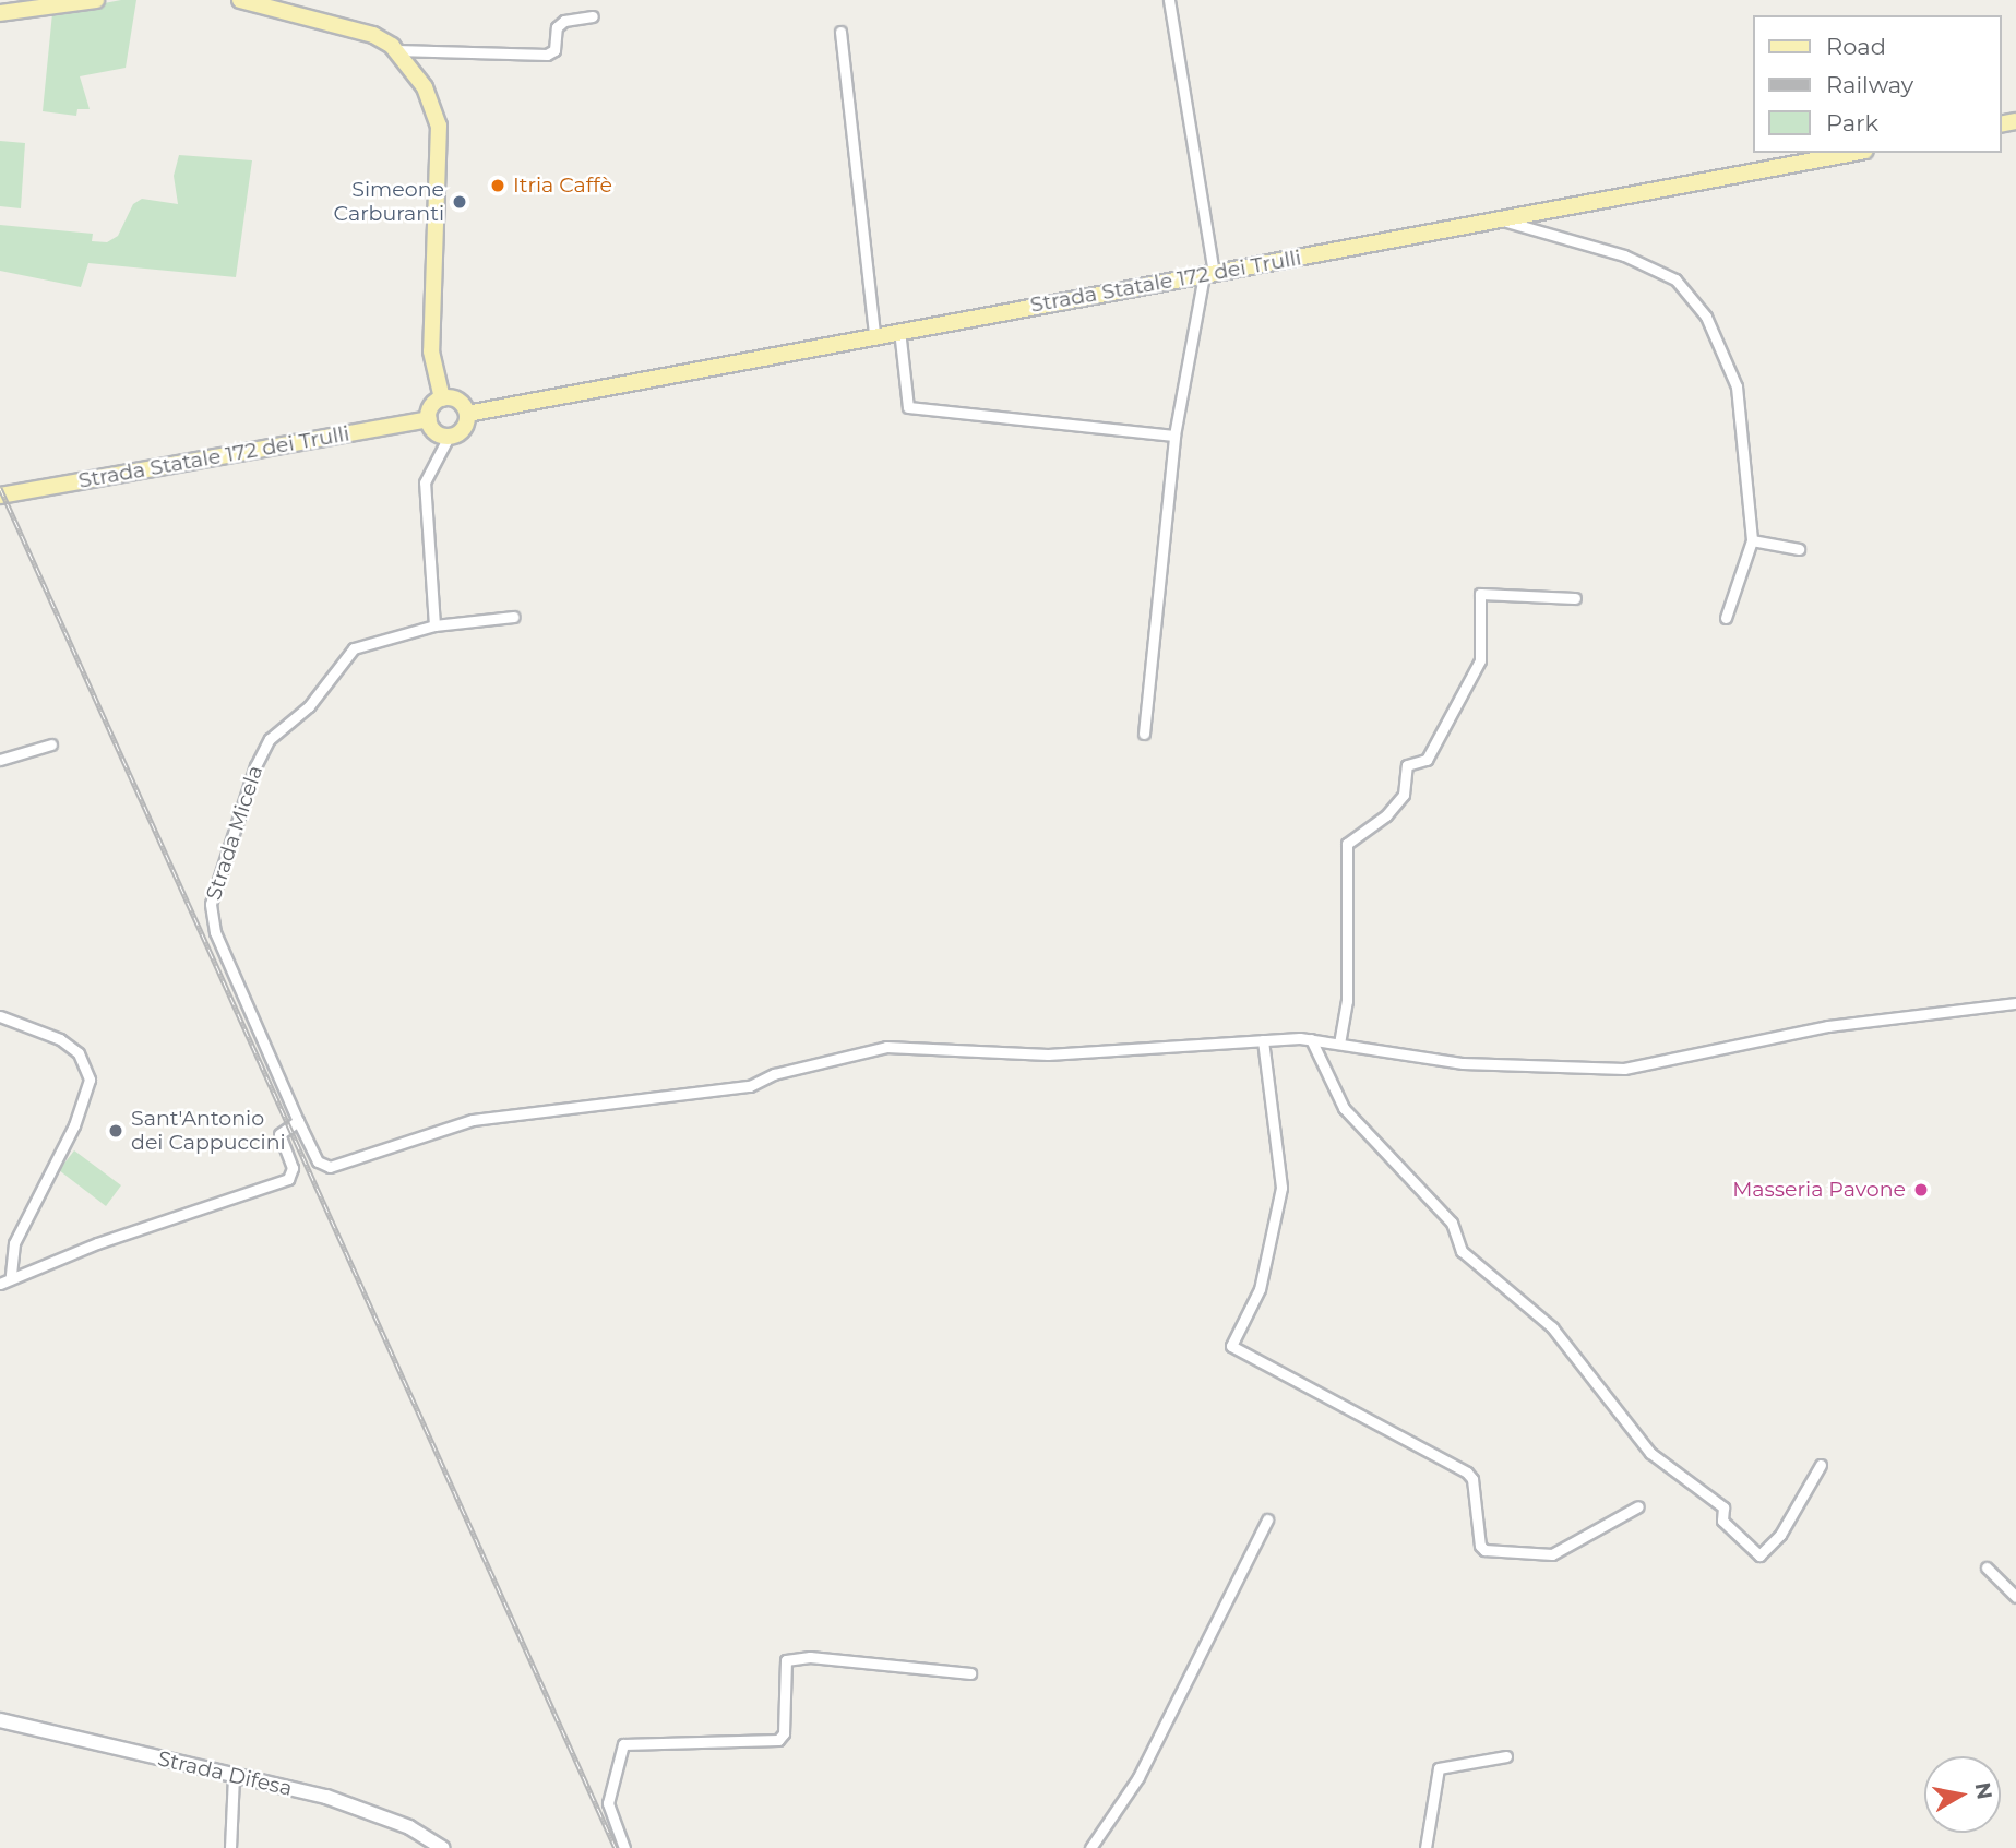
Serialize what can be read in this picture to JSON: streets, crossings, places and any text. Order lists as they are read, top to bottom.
{
  "streets": {
    "main road": ["Strada Statale 172 dei Trulli"],
    "street": ["Strada Micela", "Strada Difesa"]
  },
  "places": [
    "Itria Caffè",
    "Simeone Carburanti",
    "Sant'Antonio dei Cappuccini",
    "Masseria Pavone"
  ],
  "legend": ["Road", "Railway", "Park"],
  "north": "right"
}
